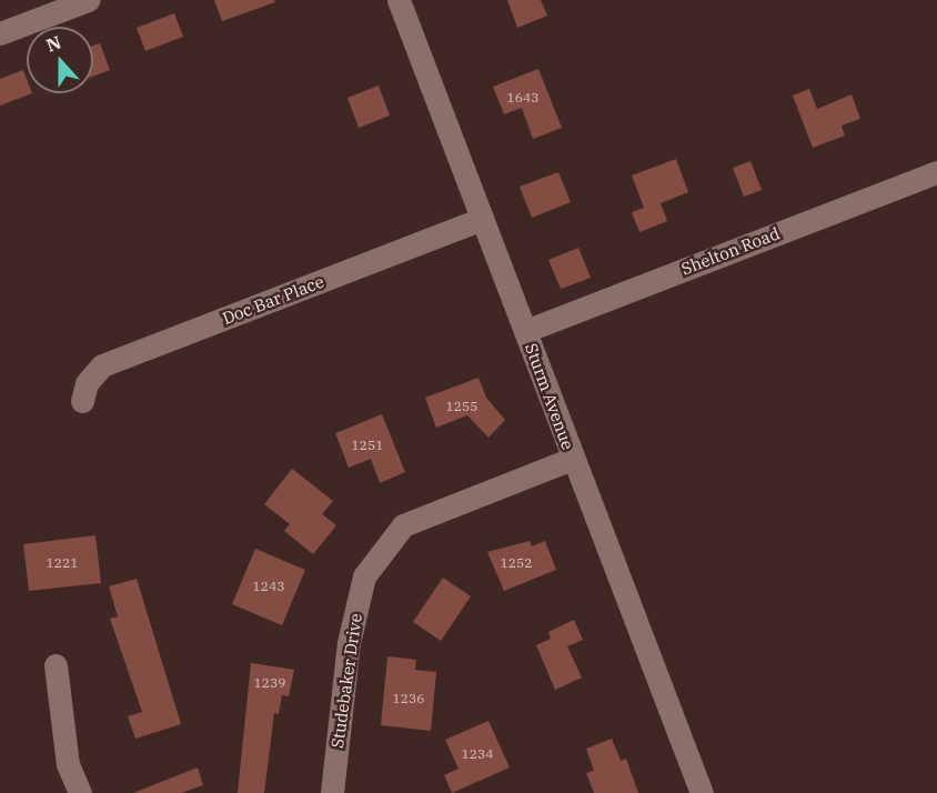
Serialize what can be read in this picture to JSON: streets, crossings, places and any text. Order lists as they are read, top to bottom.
{
  "streets": {
    "street": [
      "Shelton Road",
      "Doc Bar Place",
      "Sturm Avenue",
      "Studebaker Drive"
    ]
  },
  "crossings": [
    ["Shelton Road", "Sturm Avenue"],
    ["Doc Bar Place", "Sturm Avenue"],
    ["Sturm Avenue", "Studebaker Drive"]
  ],
  "house_numbers": [
    "1643",
    "1255",
    "1251",
    "1221",
    "1252",
    "1243",
    "1239",
    "1236",
    "1234"
  ],
  "north": "top"
}
